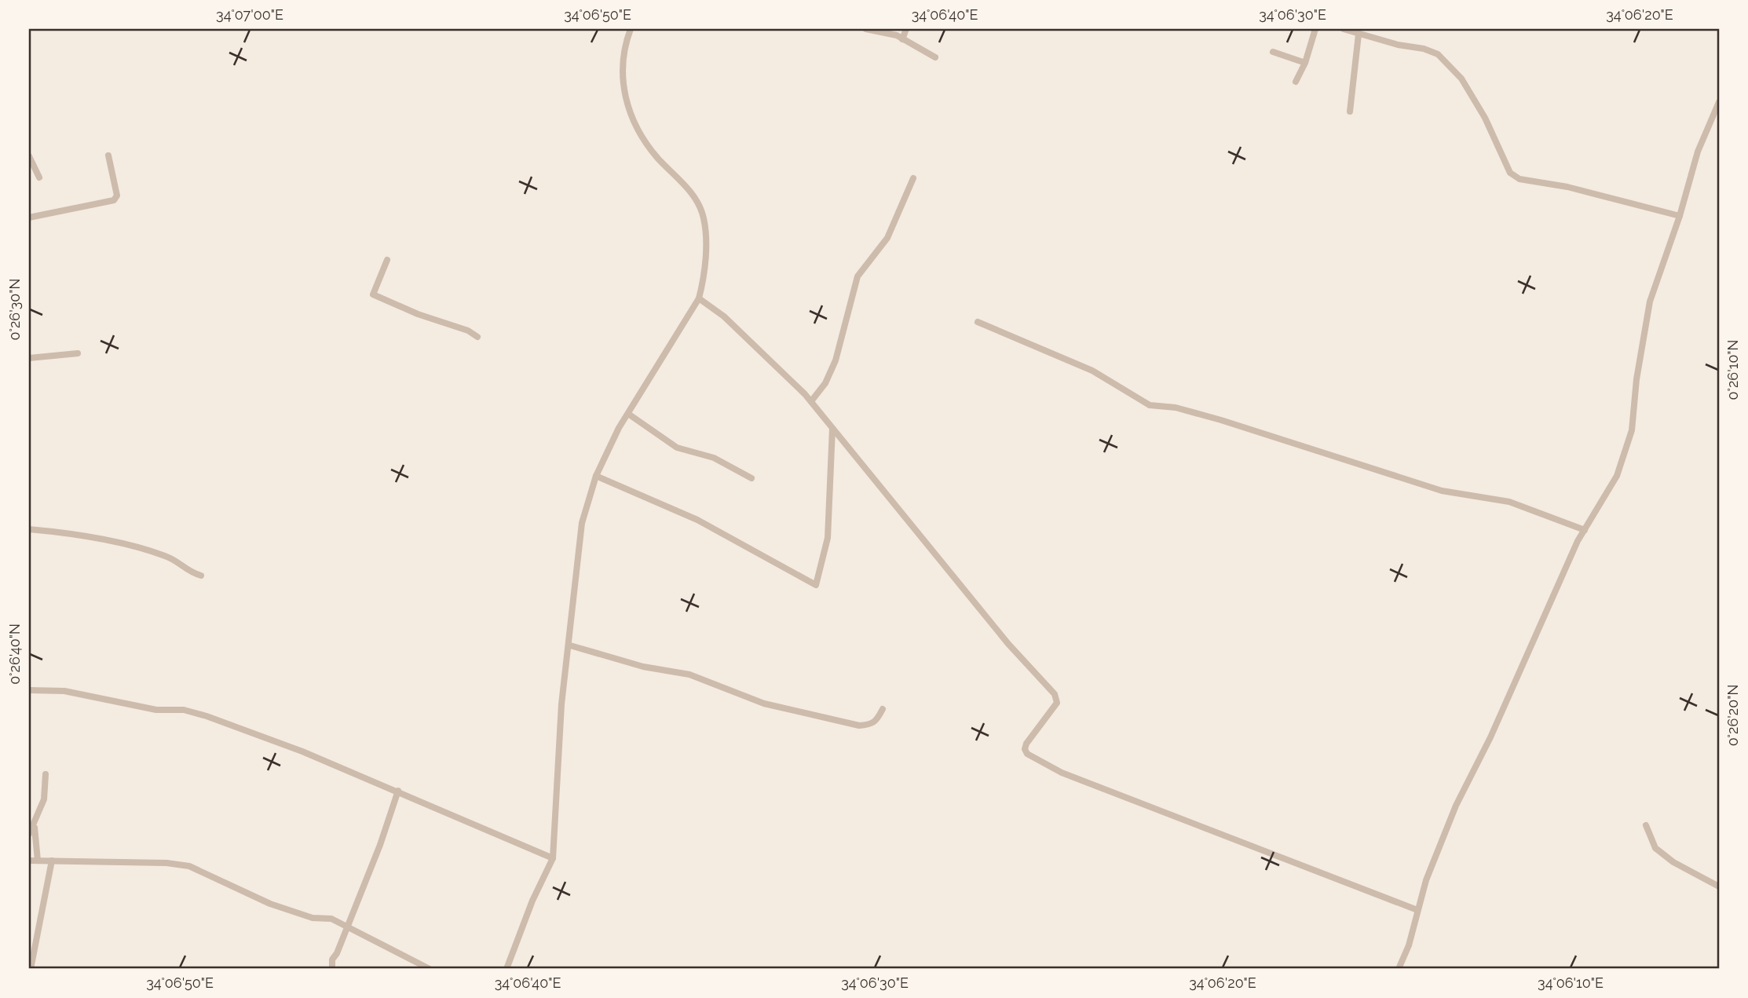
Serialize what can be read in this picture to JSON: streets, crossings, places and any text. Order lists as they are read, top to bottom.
{
  "coordinates": [
    "34°07'00\"E",
    "34°06'50\"E",
    "34°06'40\"E",
    "34°06'30\"E",
    "34°06'20\"E",
    "0°26'30\"N",
    "0°26'10\"N",
    "0°26'40\"N",
    "0°26'20\"N",
    "34°06'10\"E"
  ]
}
